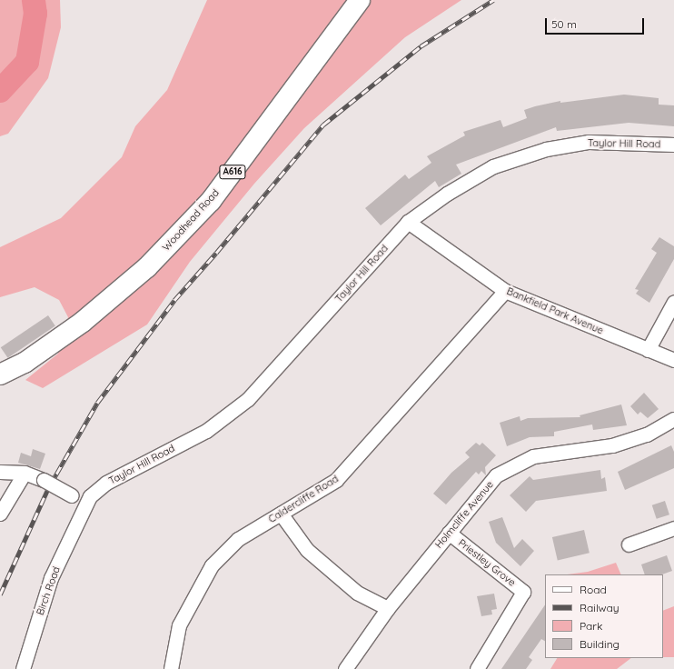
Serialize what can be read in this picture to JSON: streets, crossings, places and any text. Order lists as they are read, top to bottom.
{
  "streets": {
    "main road": ["A616", "Woodhead Road"],
    "street": [
      "Taylor Hill Road",
      "Bankfield Park Avenue",
      "Caldercliffe Road",
      "Holmcliffe Avenue",
      "Priestley Grove",
      "Birch Road"
    ]
  },
  "crossings": [
    ["Taylor Hill Road", "Bankfield Park Avenue"],
    ["Taylor Hill Road", "Birch Road"],
    ["Bankfield Park Avenue", "Caldercliffe Road"],
    ["Holmcliffe Avenue", "Priestley Grove"]
  ],
  "legend": [
    "Road",
    "Railway",
    "Park",
    "Building"
  ],
  "scale_bar": "50 m"
}
